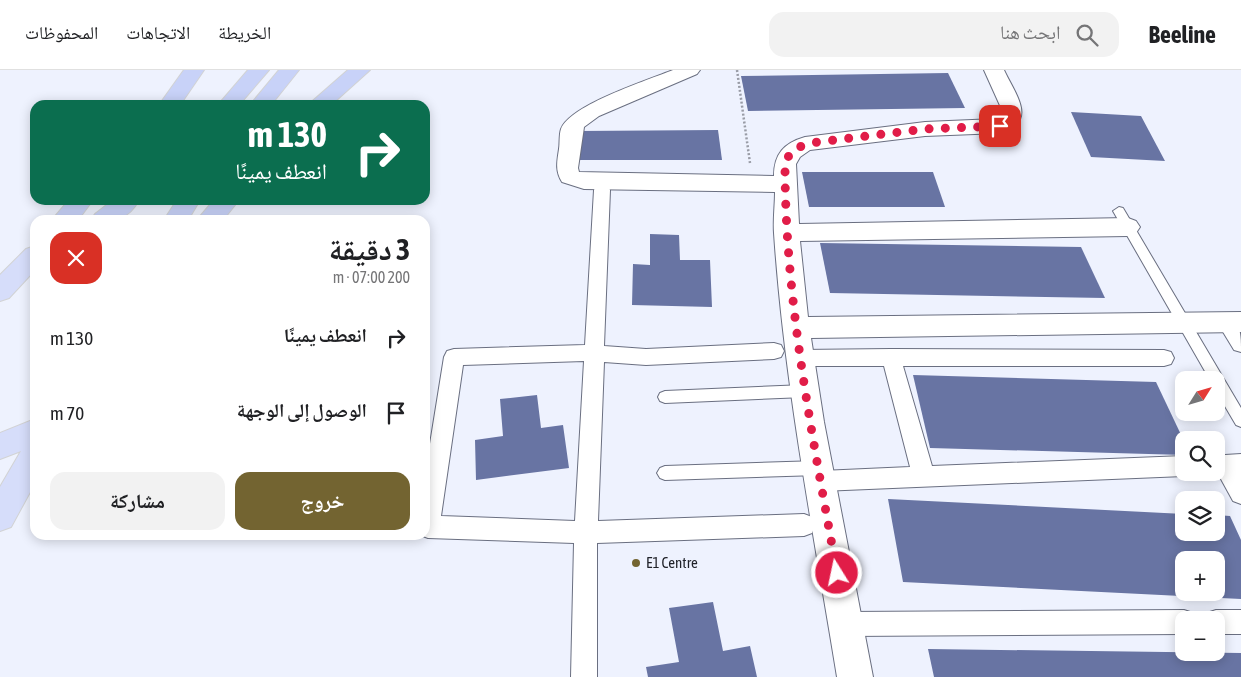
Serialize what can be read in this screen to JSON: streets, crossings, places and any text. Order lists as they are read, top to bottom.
{
  "places": ["E1 Centre"],
  "north": "top right",
  "page": {
    "header": "Beeline",
    "search": "ابحث هنا",
    "nav": ["الخريطة", "الاتجاهات", "المحفوظات"],
    "turn": ["130 m", "انعطف يمينًا"],
    "heading": ["3 دقيقة", "200 m · 07:00"],
    "list": [
      {
        "name": "انعطف يمينًا",
        "value": "130 m"
      },
      {
        "name": "الوصول إلى الوجهة",
        "value": "70 m"
      }
    ],
    "map_buttons": ["+", "−"],
    "buttons": ["خروج", "مشاركة"]
  }
}
